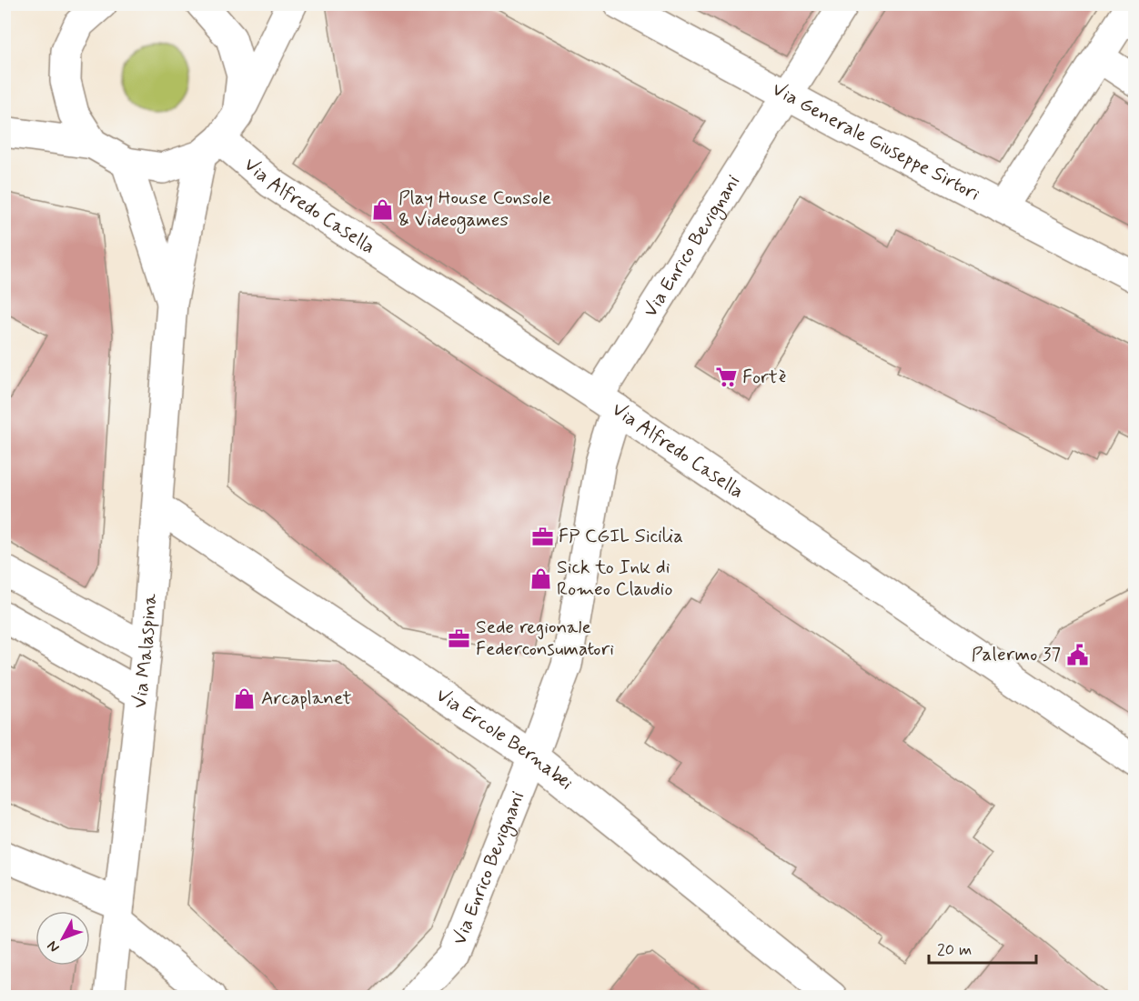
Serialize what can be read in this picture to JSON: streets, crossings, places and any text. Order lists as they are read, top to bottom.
{
  "streets": {
    "street": [
      "Via Generale Giuseppe Sirtori",
      "Via Alfredo Casella",
      "Via Enrico Bevignani",
      "Via Malaspina",
      "Via Ercole Bernabei"
    ]
  },
  "crossings": [
    ["Via Generale Giuseppe Sirtori", "Via Enrico Bevignani"],
    ["Via Alfredo Casella", "Via Enrico Bevignani"],
    ["Via Enrico Bevignani", "Via Ercole Bernabei"],
    ["Via Malaspina", "Via Ercole Bernabei"]
  ],
  "places": {
    "shop": ["Play House Console & Videogames", "Sick to Ink di Romeo Claudio", "Arcaplanet"],
    "supermarket": ["Fortè"],
    "office": ["FP CGIL Sicilia", "Sede regionale Federconsumatori"],
    "public building": ["Palermo 37"]
  },
  "scale_bar": "20 m",
  "north": "bottom left"
}
